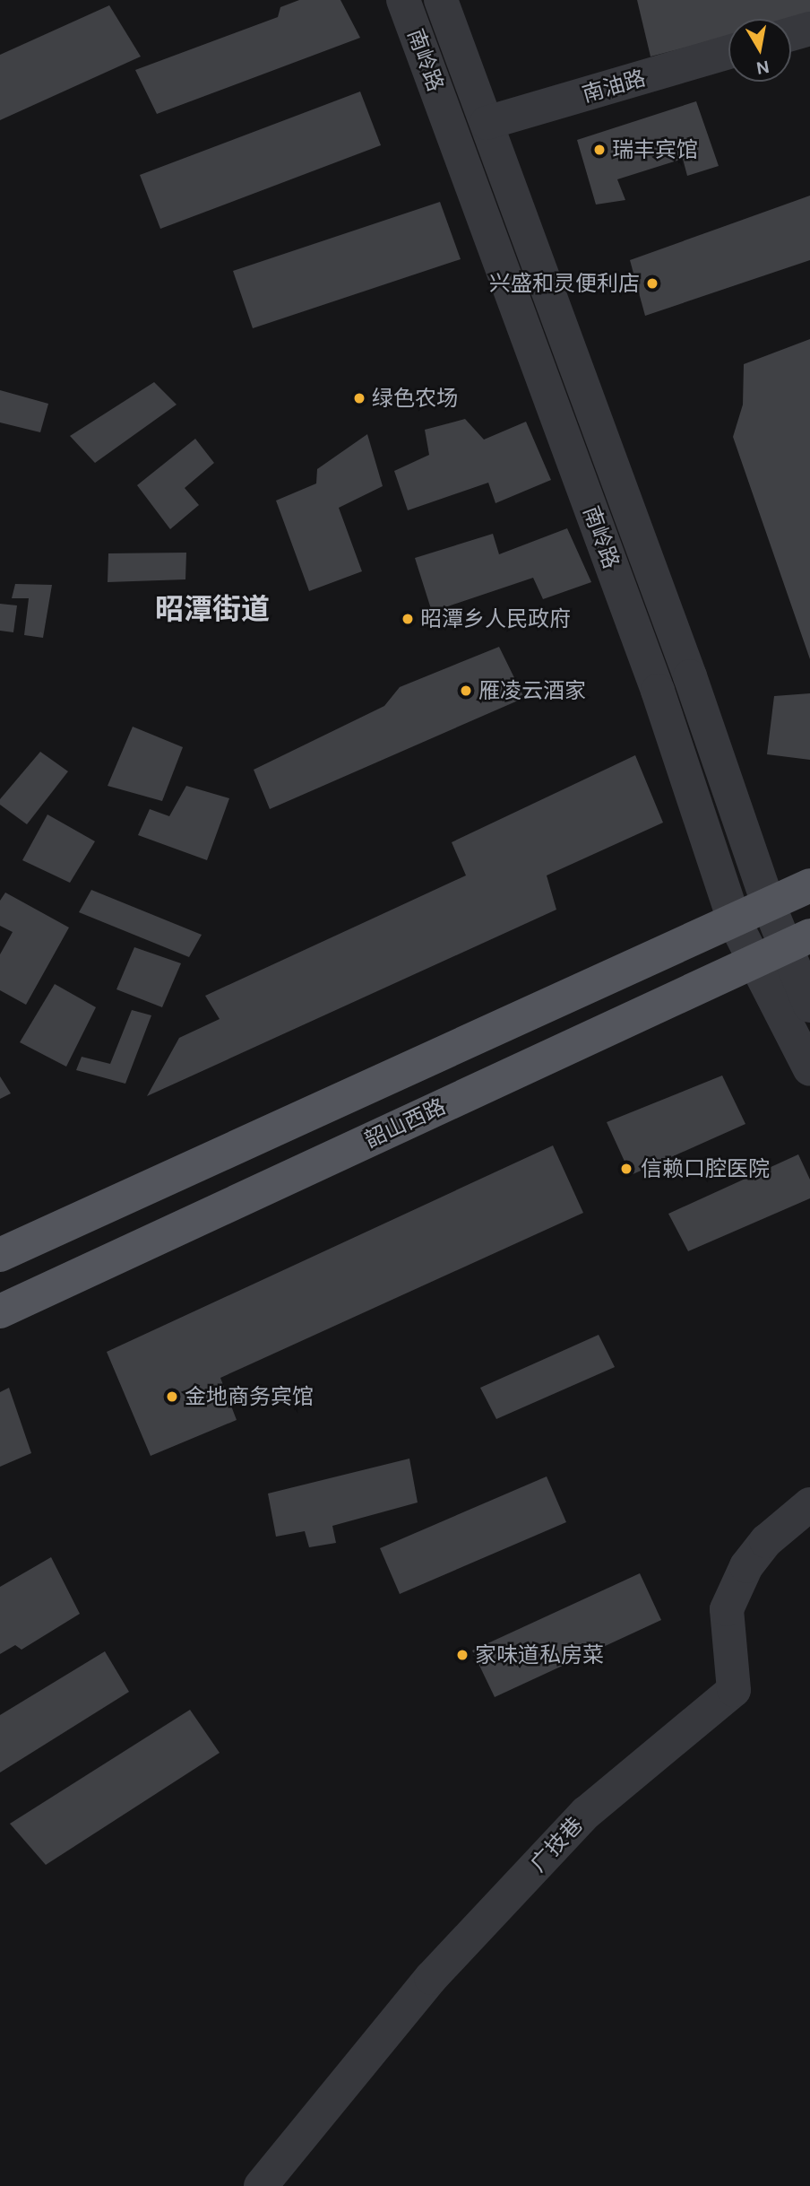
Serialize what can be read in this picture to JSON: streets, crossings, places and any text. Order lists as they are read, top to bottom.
{
  "streets": {
    "main road": ["韶山西路"],
    "street": ["南岭路", "南油路", "广技巷"]
  },
  "crossings": [
    ["南岭路", "南油路"],
    ["南岭路", "韶山西路"]
  ],
  "districts": ["昭潭街道"],
  "places": [
    "瑞丰宾馆",
    "兴盛和灵便利店",
    "绿色农场",
    "昭潭乡人民政府",
    "雁凌云酒家",
    "信赖口腔医院",
    "金地商务宾馆",
    "家味道私房菜"
  ],
  "north": "bottom"
}
